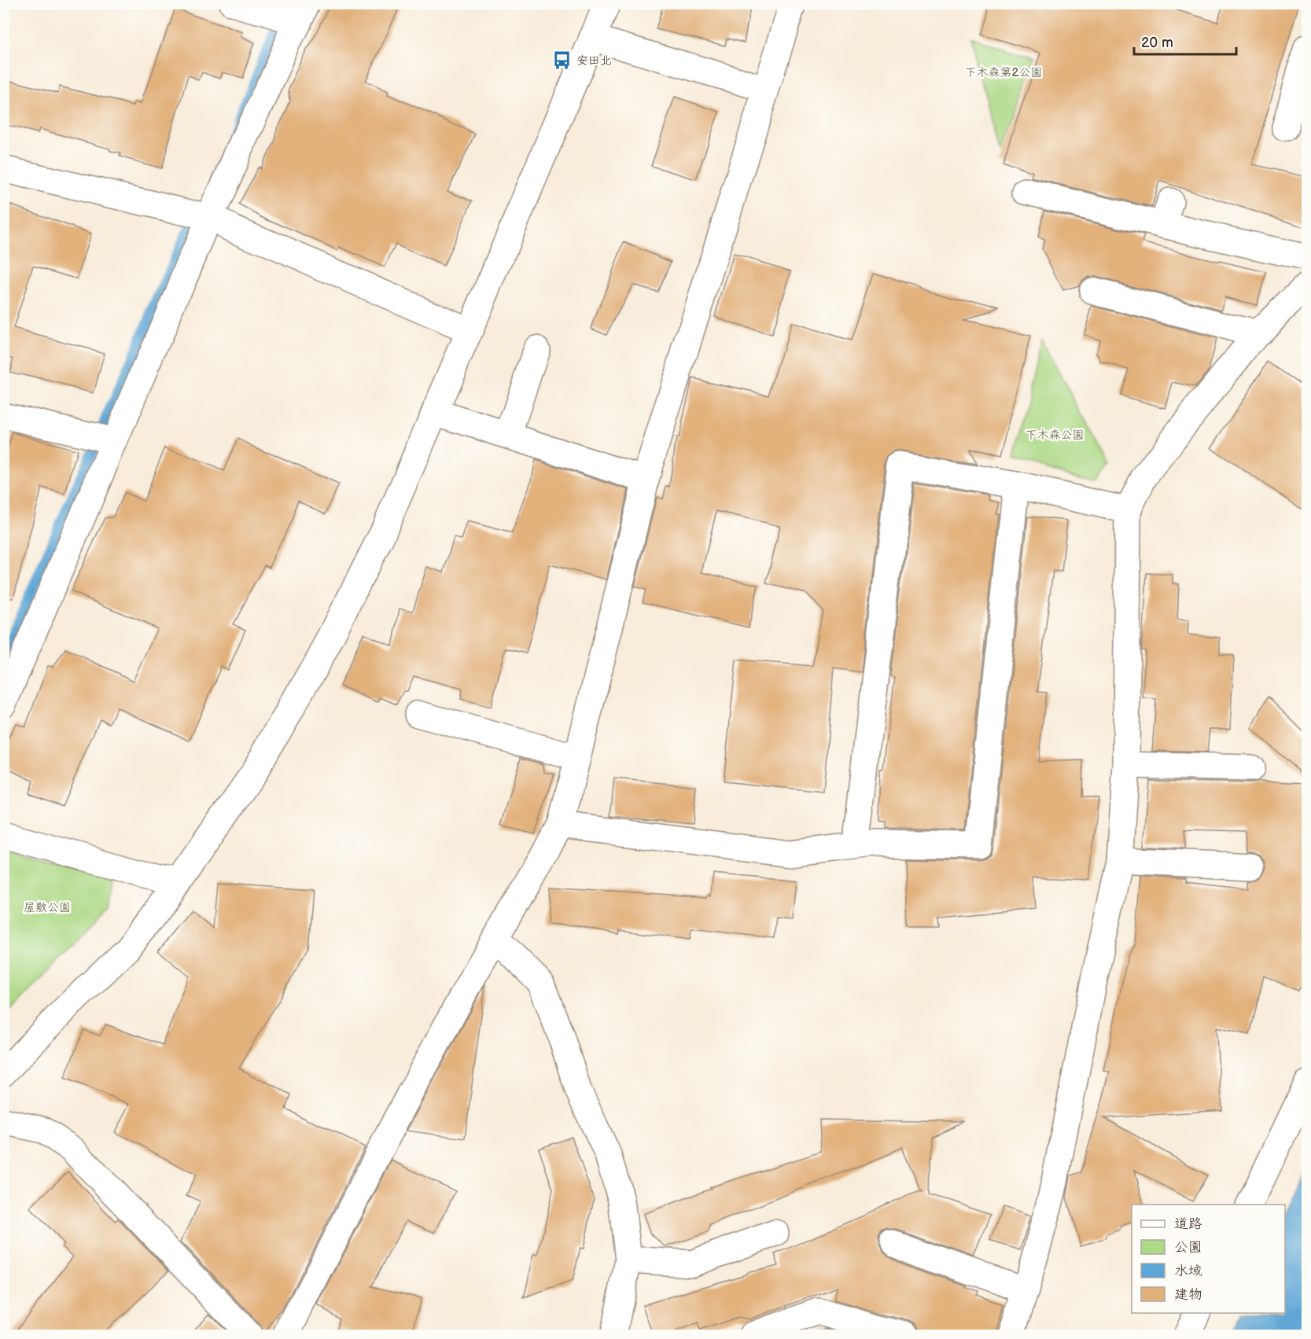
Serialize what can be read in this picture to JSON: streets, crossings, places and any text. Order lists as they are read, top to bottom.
{
  "parks": ["下木森第2公園", "下木森公園", "屋敷公園"],
  "places": {
    "bus stop": ["安田北"]
  },
  "legend": [
    "道路",
    "公園",
    "水域",
    "建物"
  ],
  "scale_bar": "20 m"
}
